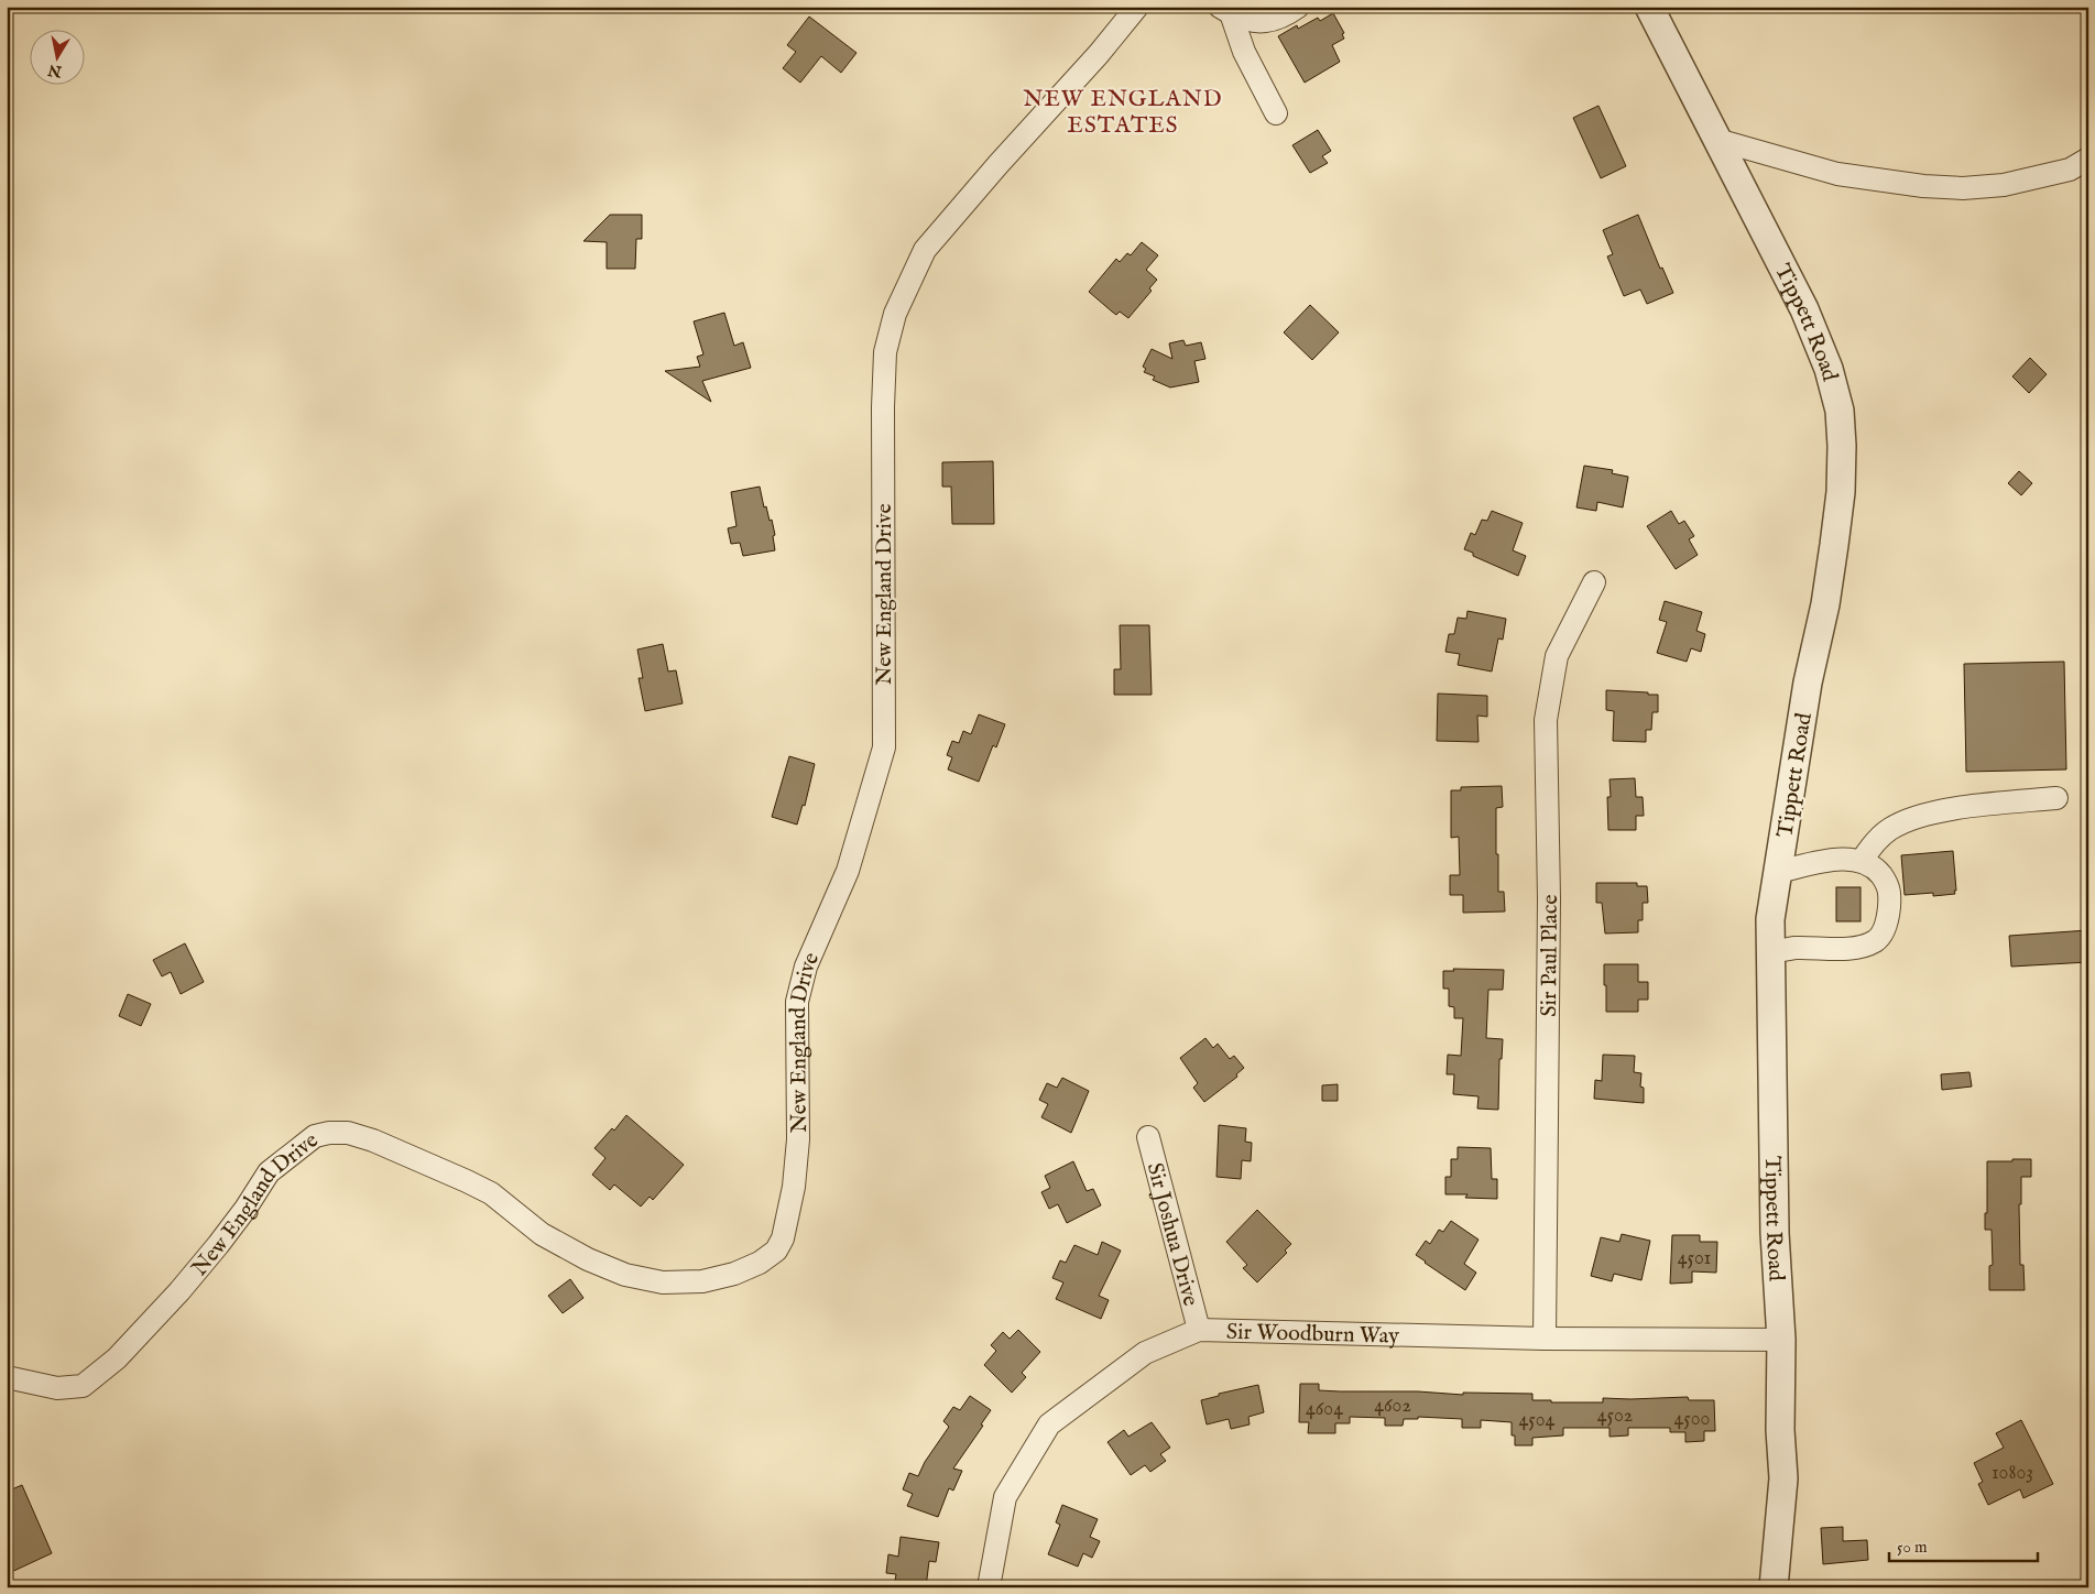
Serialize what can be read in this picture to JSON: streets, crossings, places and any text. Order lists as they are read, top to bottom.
{
  "streets": {
    "street": [
      "Tippett Road",
      "New England Drive",
      "Sir Paul Place",
      "Sir Joshua Drive",
      "Sir Woodburn Way"
    ]
  },
  "crossings": [
    ["Tippett Road", "Sir Woodburn Way"],
    ["Sir Paul Place", "Sir Woodburn Way"],
    ["Sir Joshua Drive", "Sir Woodburn Way"]
  ],
  "districts": ["NEW ENGLAND ESTATES"],
  "house_numbers": [
    "4501",
    "4602",
    "4604",
    "4502",
    "4500",
    "4504",
    "10803"
  ],
  "scale_bar": "50 m",
  "north": "bottom"
}
